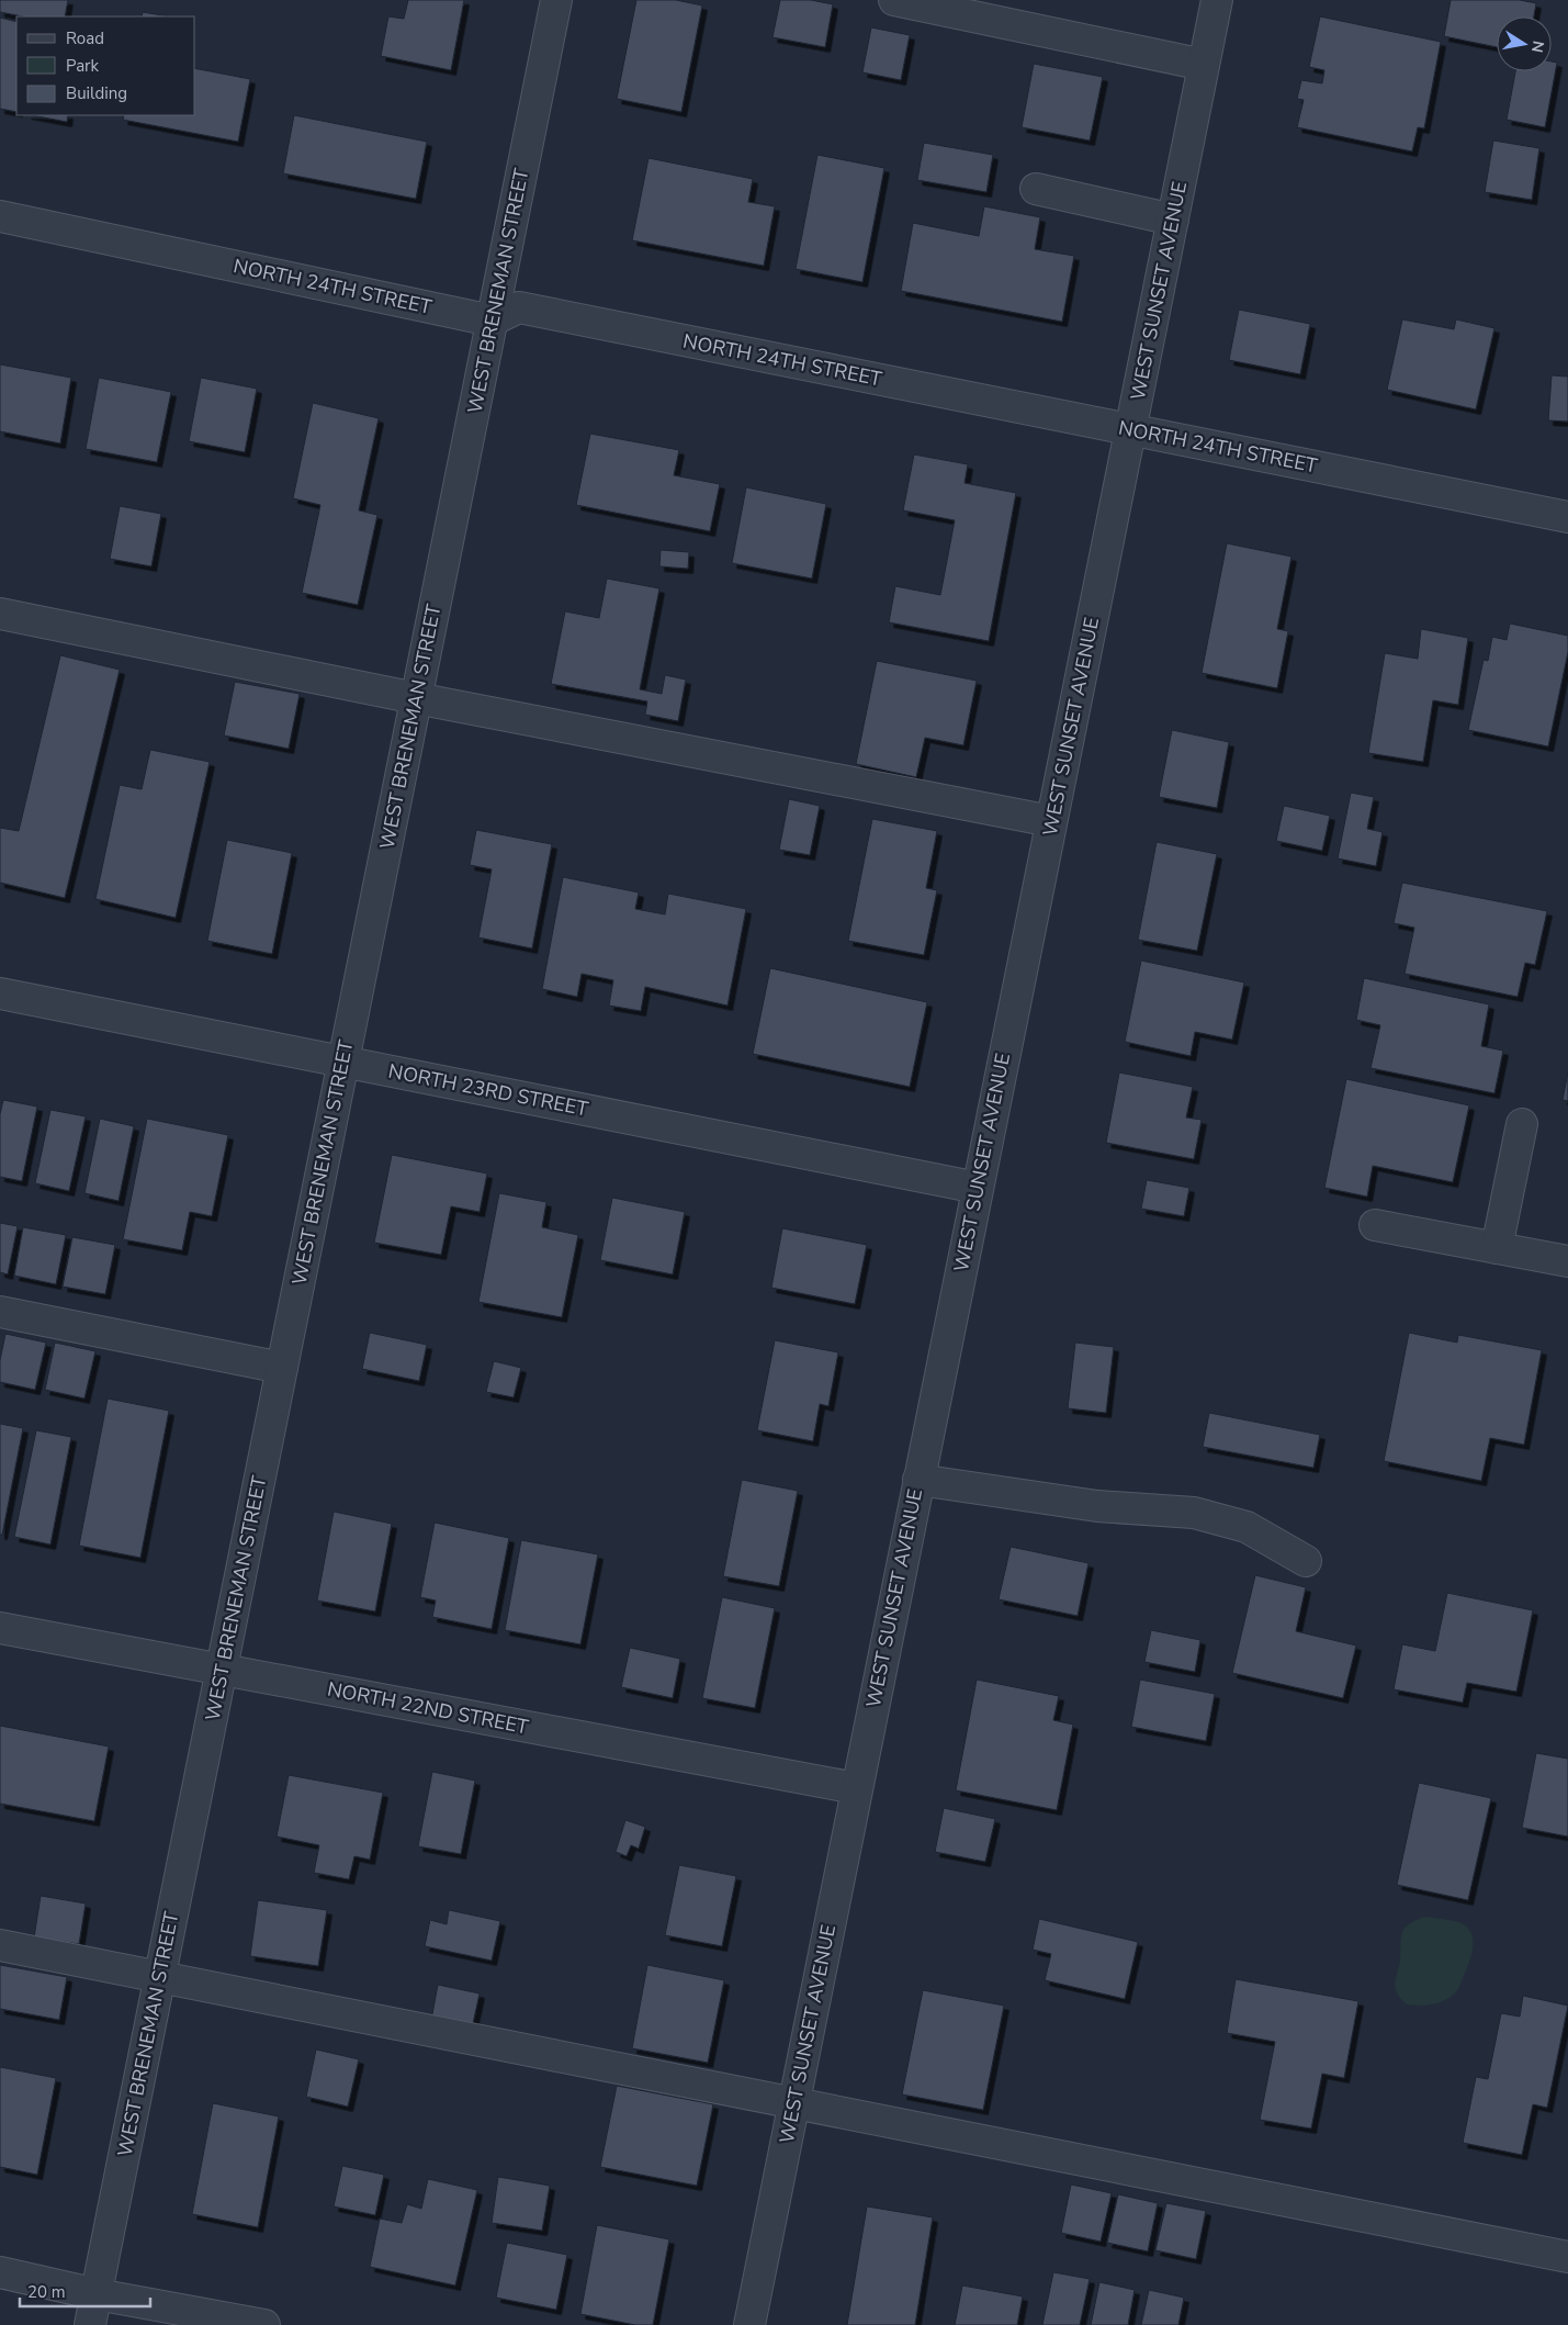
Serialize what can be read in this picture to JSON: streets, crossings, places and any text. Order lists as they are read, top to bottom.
{
  "streets": {
    "street": [
      "NORTH 24TH STREET",
      "WEST BRENEMAN STREET",
      "WEST SUNSET AVENUE",
      "NORTH 23RD STREET",
      "NORTH 22ND STREET"
    ]
  },
  "crossings": [
    ["NORTH 24TH STREET", "WEST BRENEMAN STREET"],
    ["NORTH 24TH STREET", "WEST SUNSET AVENUE"],
    ["WEST BRENEMAN STREET", "NORTH 23RD STREET"],
    ["WEST BRENEMAN STREET", "NORTH 22ND STREET"],
    ["WEST SUNSET AVENUE", "NORTH 23RD STREET"],
    ["WEST SUNSET AVENUE", "NORTH 22ND STREET"]
  ],
  "legend": ["Road", "Park", "Building"],
  "scale_bar": "20 m",
  "north": "right"
}
